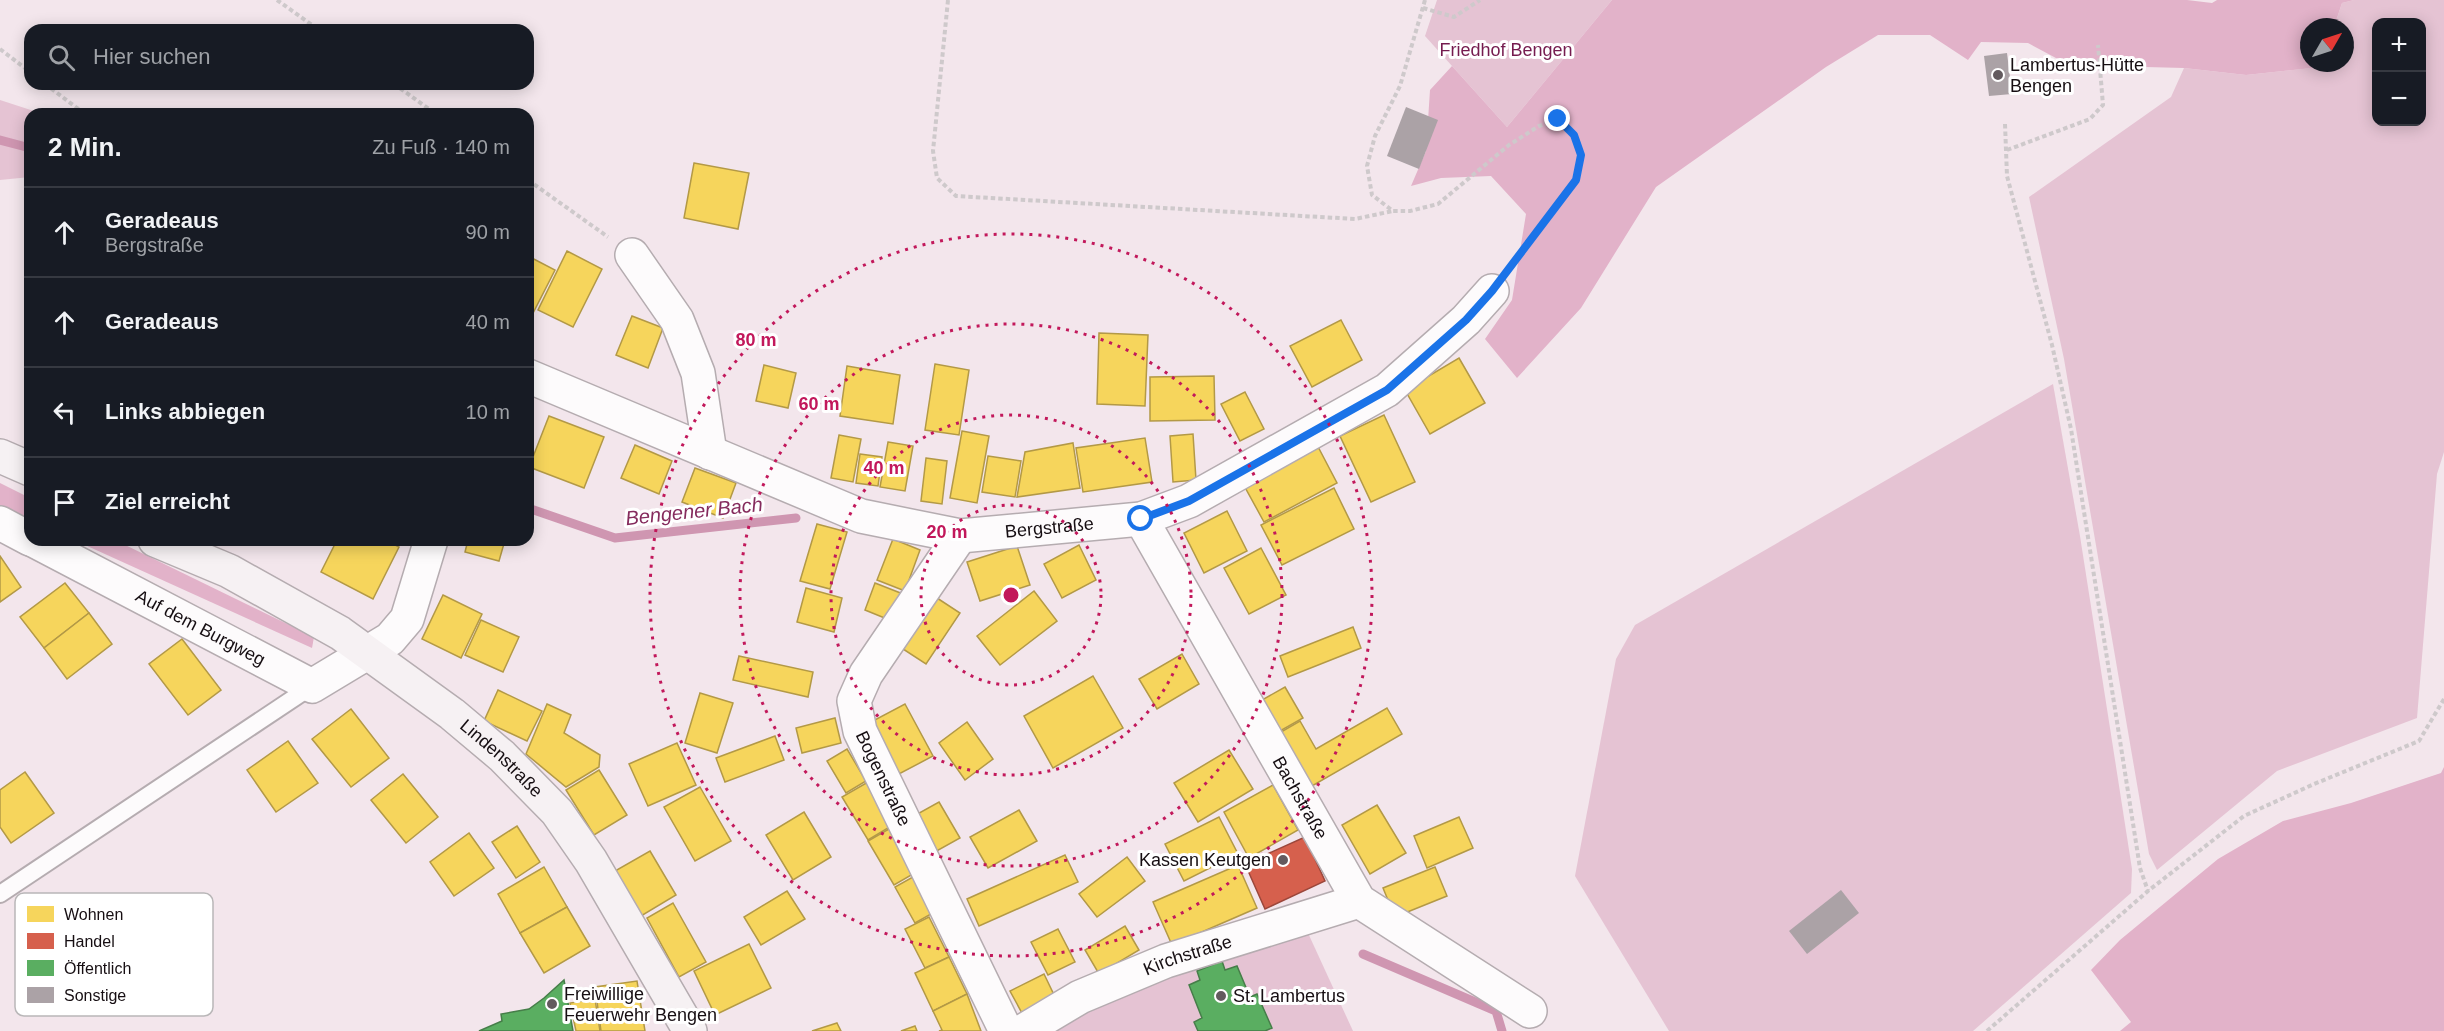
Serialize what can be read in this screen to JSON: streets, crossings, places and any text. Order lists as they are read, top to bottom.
{
  "streets": {
    "street": [
      "Bergstraße",
      "Auf dem Burgweg",
      "Lindenstraße",
      "Bogenstraße",
      "Bachstraße",
      "Kirchstraße"
    ]
  },
  "crossings": [
    ["Bergstraße", "Bogenstraße"],
    ["Bergstraße", "Bachstraße"],
    ["Bachstraße", "Kirchstraße"]
  ],
  "water": ["Bengener Bach"],
  "parks": ["Friedhof Bengen"],
  "places": [
    "Lambertus-Hütte Bengen",
    "Kassen Keutgen",
    "St. Lambertus",
    "Freiwillige Feuerwehr Bengen"
  ],
  "legend": [
    "Wohnen",
    "Handel",
    "Öffentlich",
    "Sonstige"
  ],
  "north": "top right",
  "page": {
    "map_buttons": ["+", "−"],
    "search": "Hier suchen",
    "heading": ["2 Min.", "Zu Fuß · 140 m"],
    "list": [
      ["Geradeaus", "Bergstraße", "90 m"],
      ["Geradeaus", "40 m"],
      ["Links abbiegen", "10 m"],
      "Ziel erreicht"
    ]
  },
  "rings": [
    "80 m",
    "60 m",
    "40 m",
    "20 m"
  ]
}
